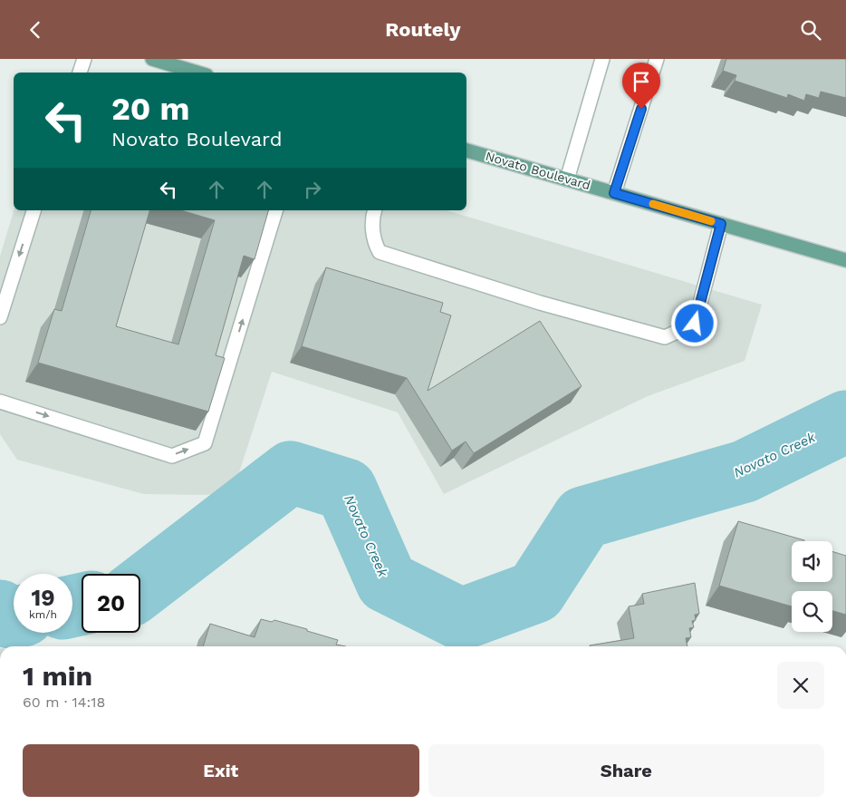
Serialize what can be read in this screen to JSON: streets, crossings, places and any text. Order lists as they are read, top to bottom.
{
  "streets": {
    "main road": ["Novato Boulevard"]
  },
  "water": ["Novato Creek"],
  "page": {
    "header": "Routely",
    "turn": ["20 m", "Novato Boulevard"],
    "speed": "19 km/h",
    "limit": "20",
    "heading": ["1 min", "60 m · 14:18"],
    "buttons": ["Exit", "Share"]
  }
}
